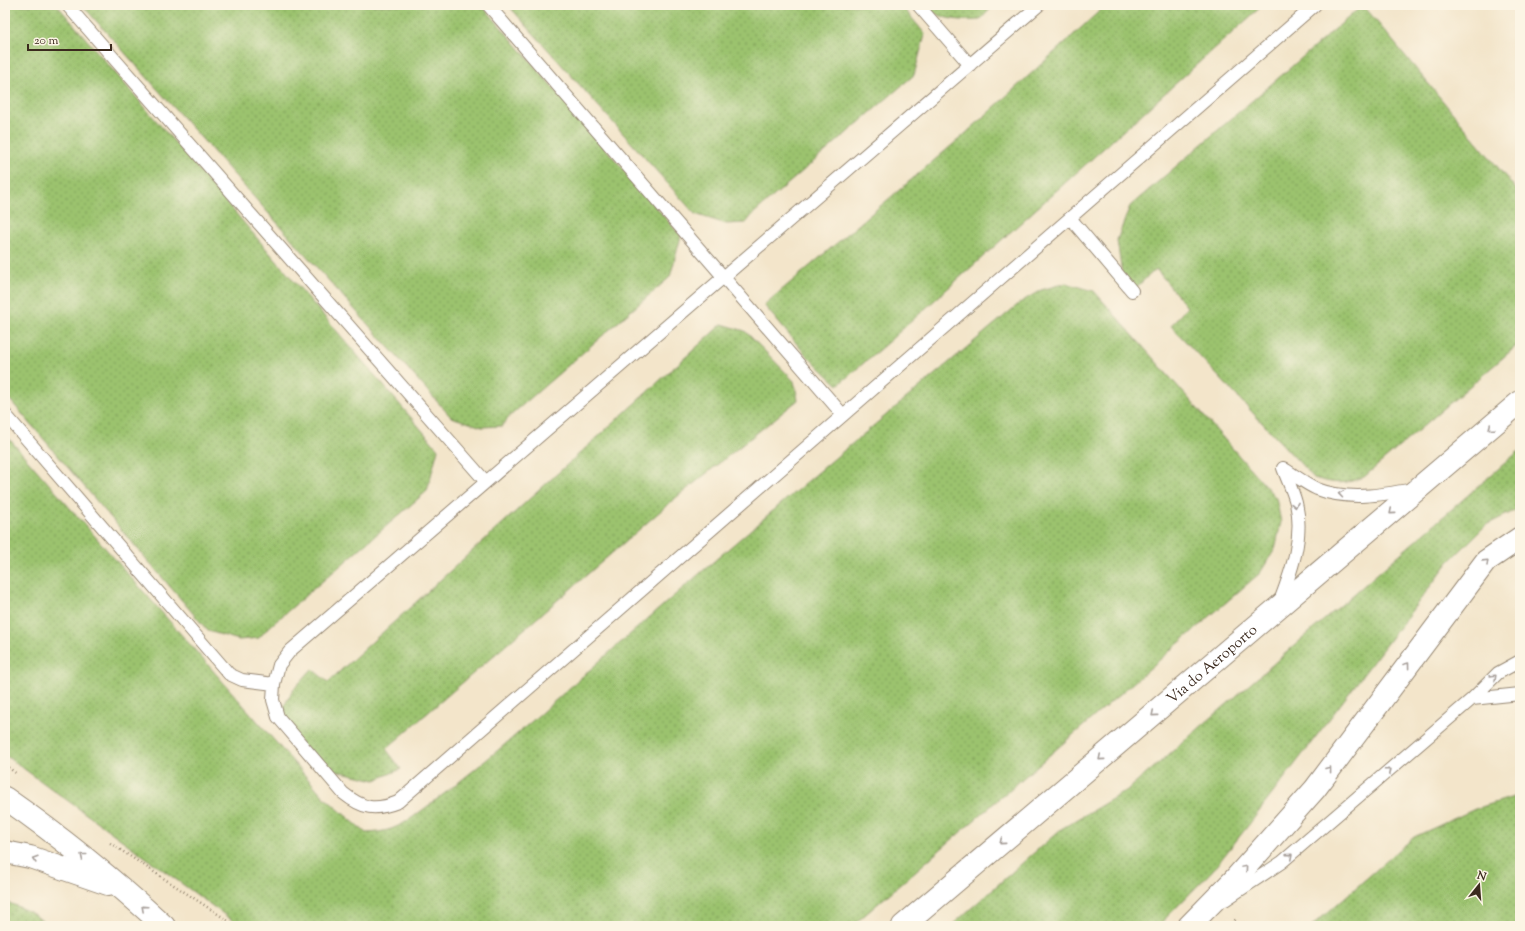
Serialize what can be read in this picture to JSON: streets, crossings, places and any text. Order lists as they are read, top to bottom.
{
  "streets": {
    "street": ["Via do Aeroporto"]
  },
  "scale_bar": "20 m",
  "north": "top"
}
